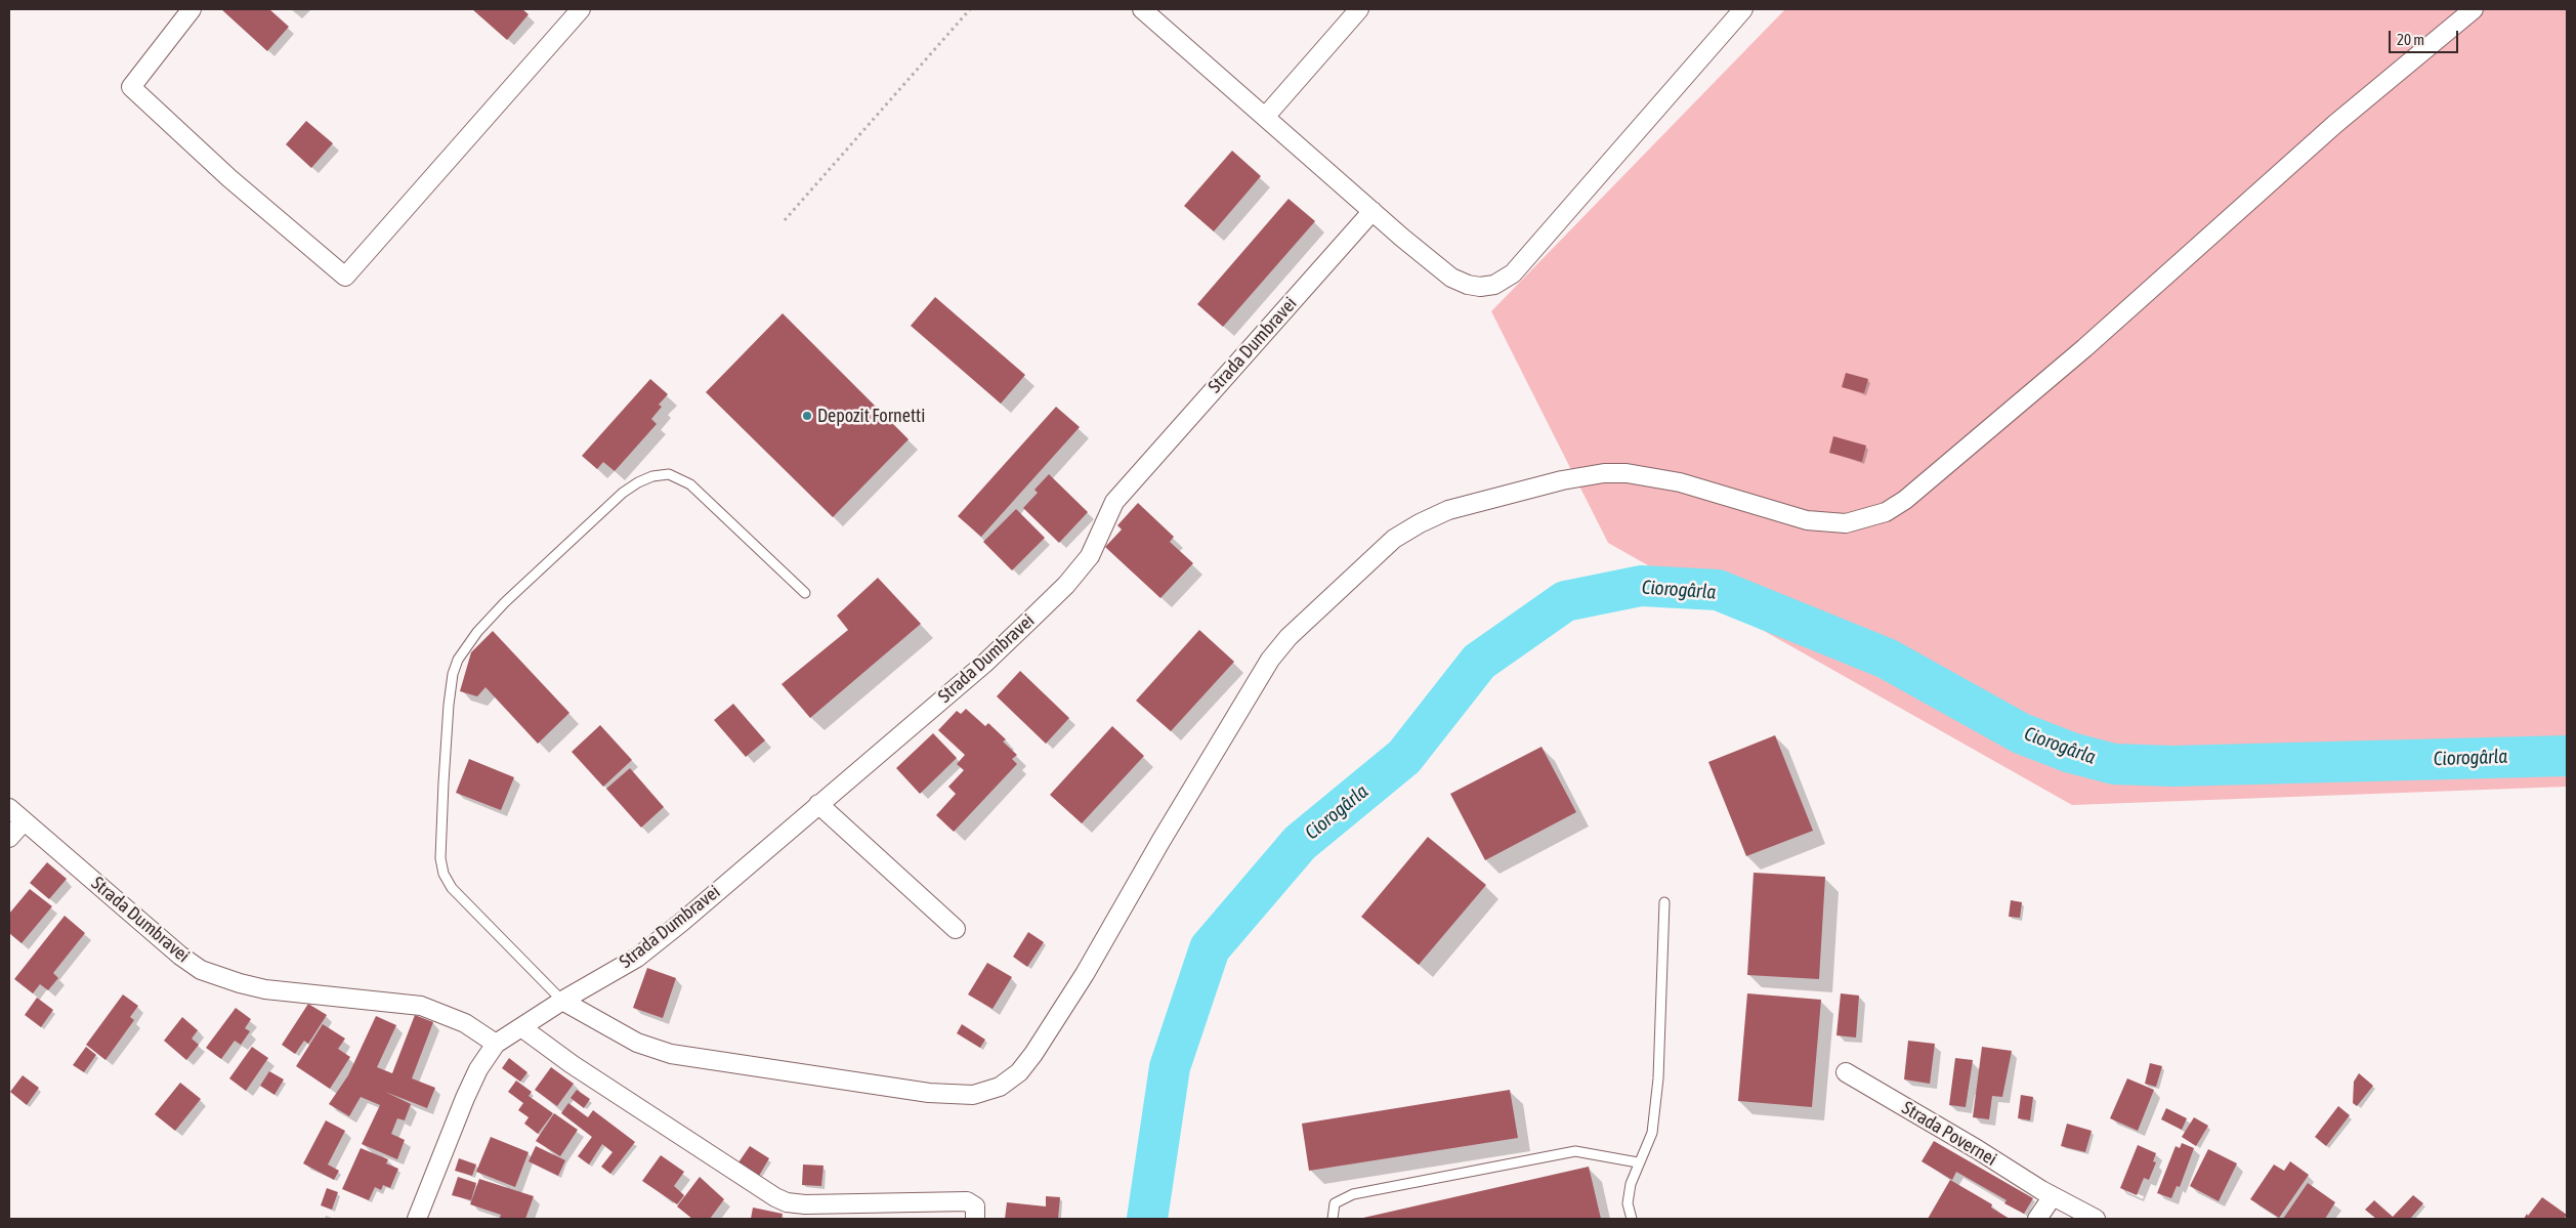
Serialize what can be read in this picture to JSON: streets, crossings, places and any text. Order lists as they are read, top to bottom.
{
  "streets": {
    "street": ["Strada Dumbravei", "Strada Povernei"]
  },
  "water": ["Ciorogârla"],
  "places": ["Depozit Fornetti"],
  "scale_bar": "20 m"
}
